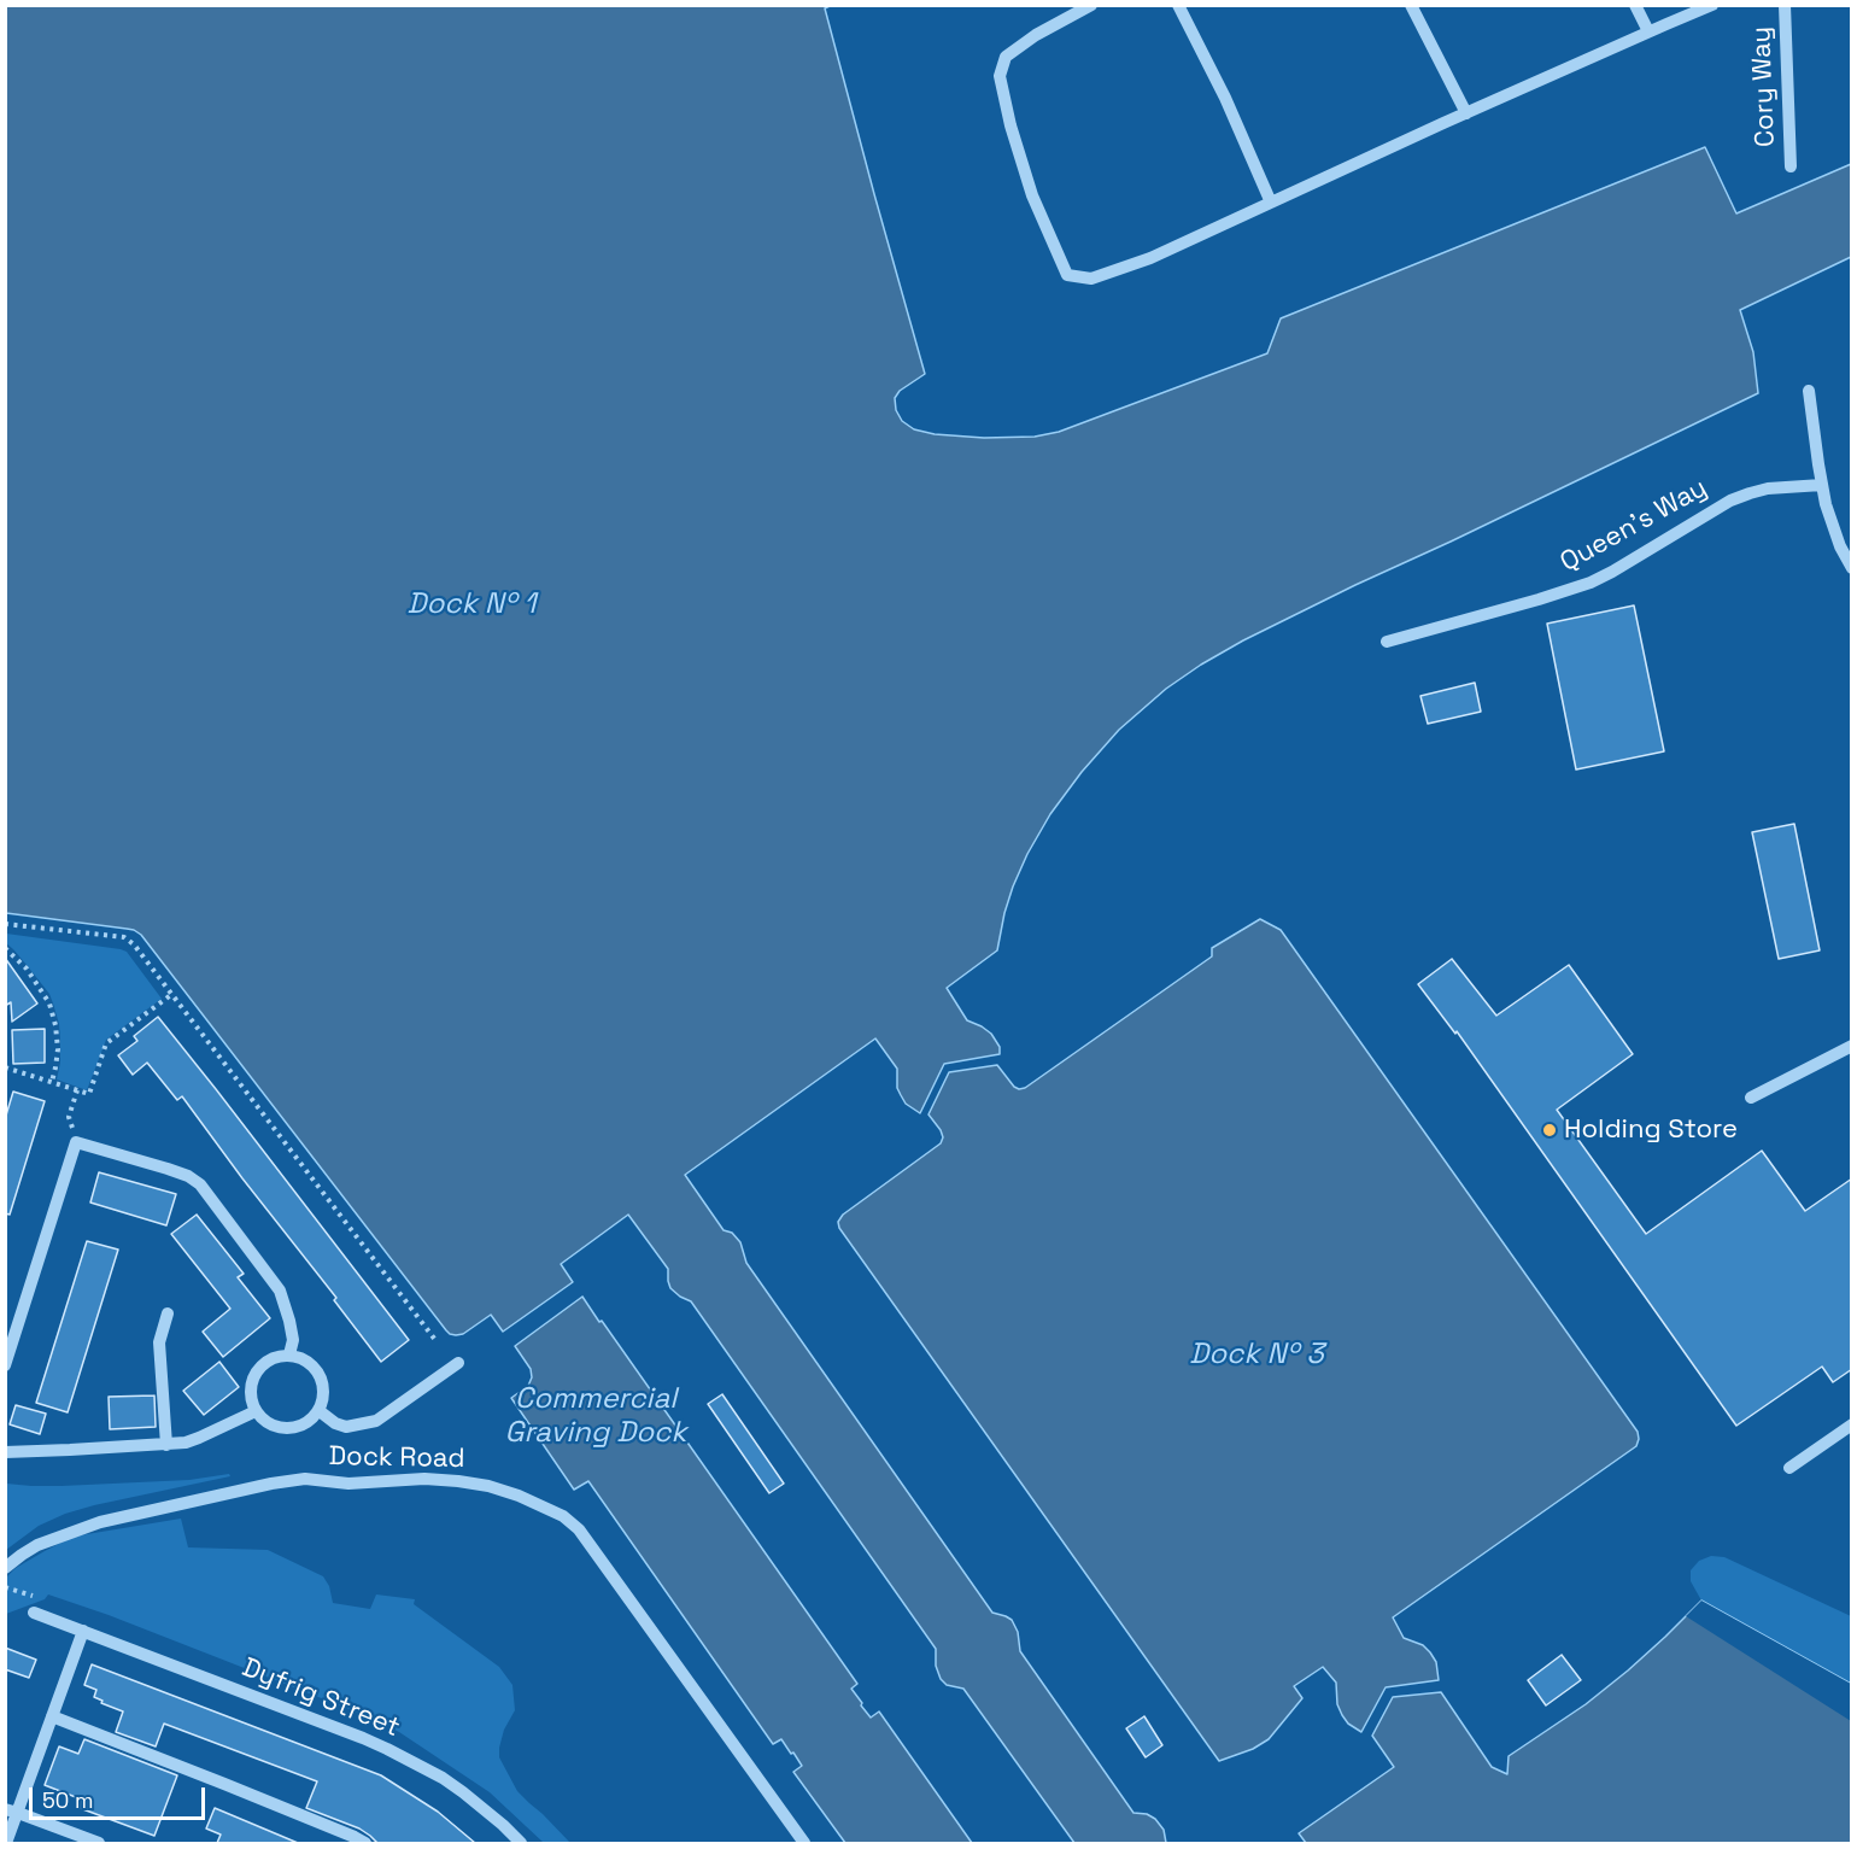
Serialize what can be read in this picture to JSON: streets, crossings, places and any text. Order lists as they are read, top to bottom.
{
  "streets": {
    "street": [
      "Cory Way",
      "Queen's Way",
      "Dock Road",
      "Dyfrig Street"
    ]
  },
  "water": ["Dock Nº 1", "Dock Nº 3", "Commercial Graving Dock"],
  "places": ["Holding Store"],
  "scale_bar": "50 m"
}
